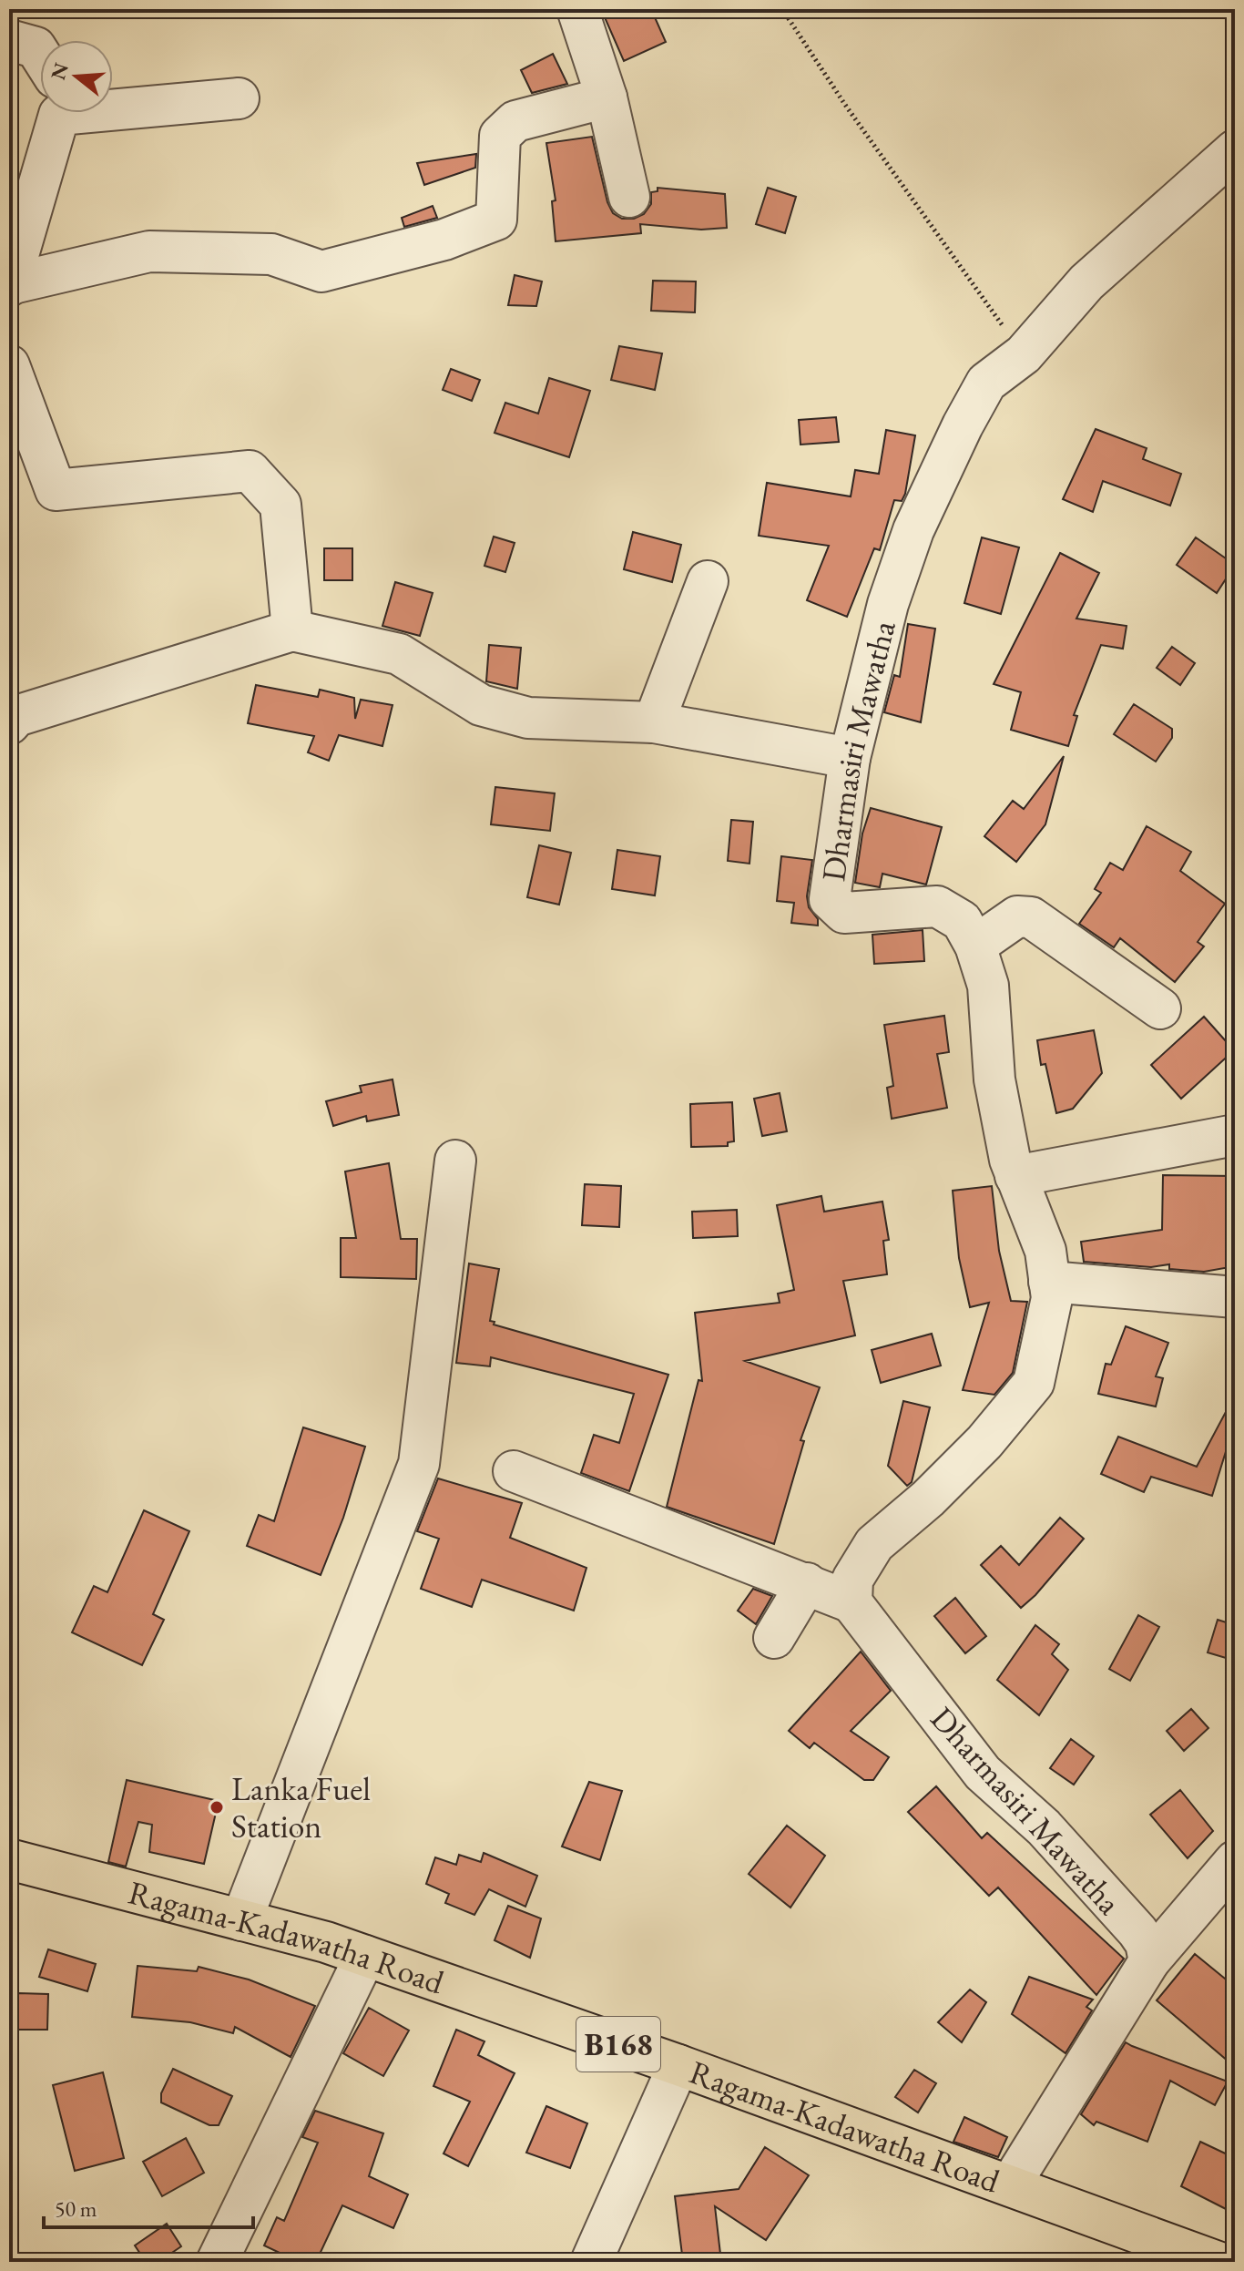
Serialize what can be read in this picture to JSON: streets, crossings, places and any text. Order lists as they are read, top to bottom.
{
  "streets": {
    "main road": ["Ragama-Kadawatha Road", "B168"],
    "street": ["Dharmasiri Mawatha"]
  },
  "places": ["Lanka Fuel Station"],
  "scale_bar": "50 m",
  "north": "left"
}
